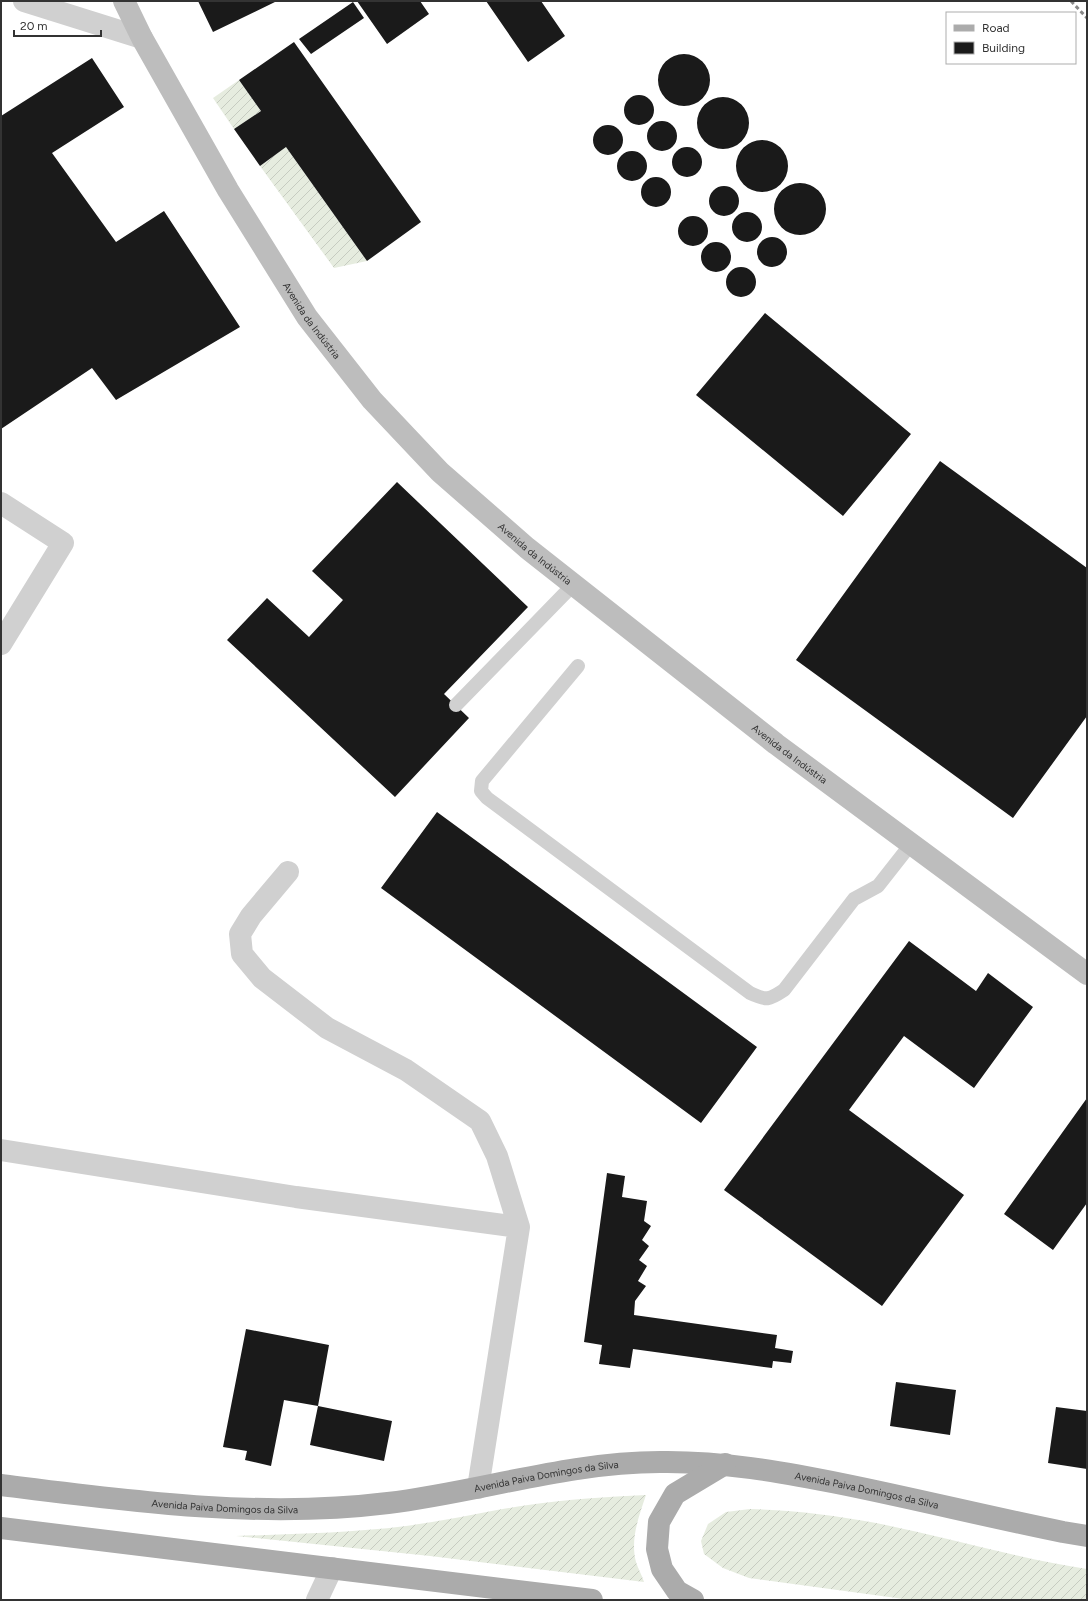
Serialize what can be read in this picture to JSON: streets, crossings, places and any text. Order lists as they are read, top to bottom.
{
  "streets": {
    "main road": ["Avenida Paiva Domingos da Silva"],
    "street": ["Avenida da Indústria"]
  },
  "legend": ["Road", "Building"],
  "scale_bar": "20 m"
}
